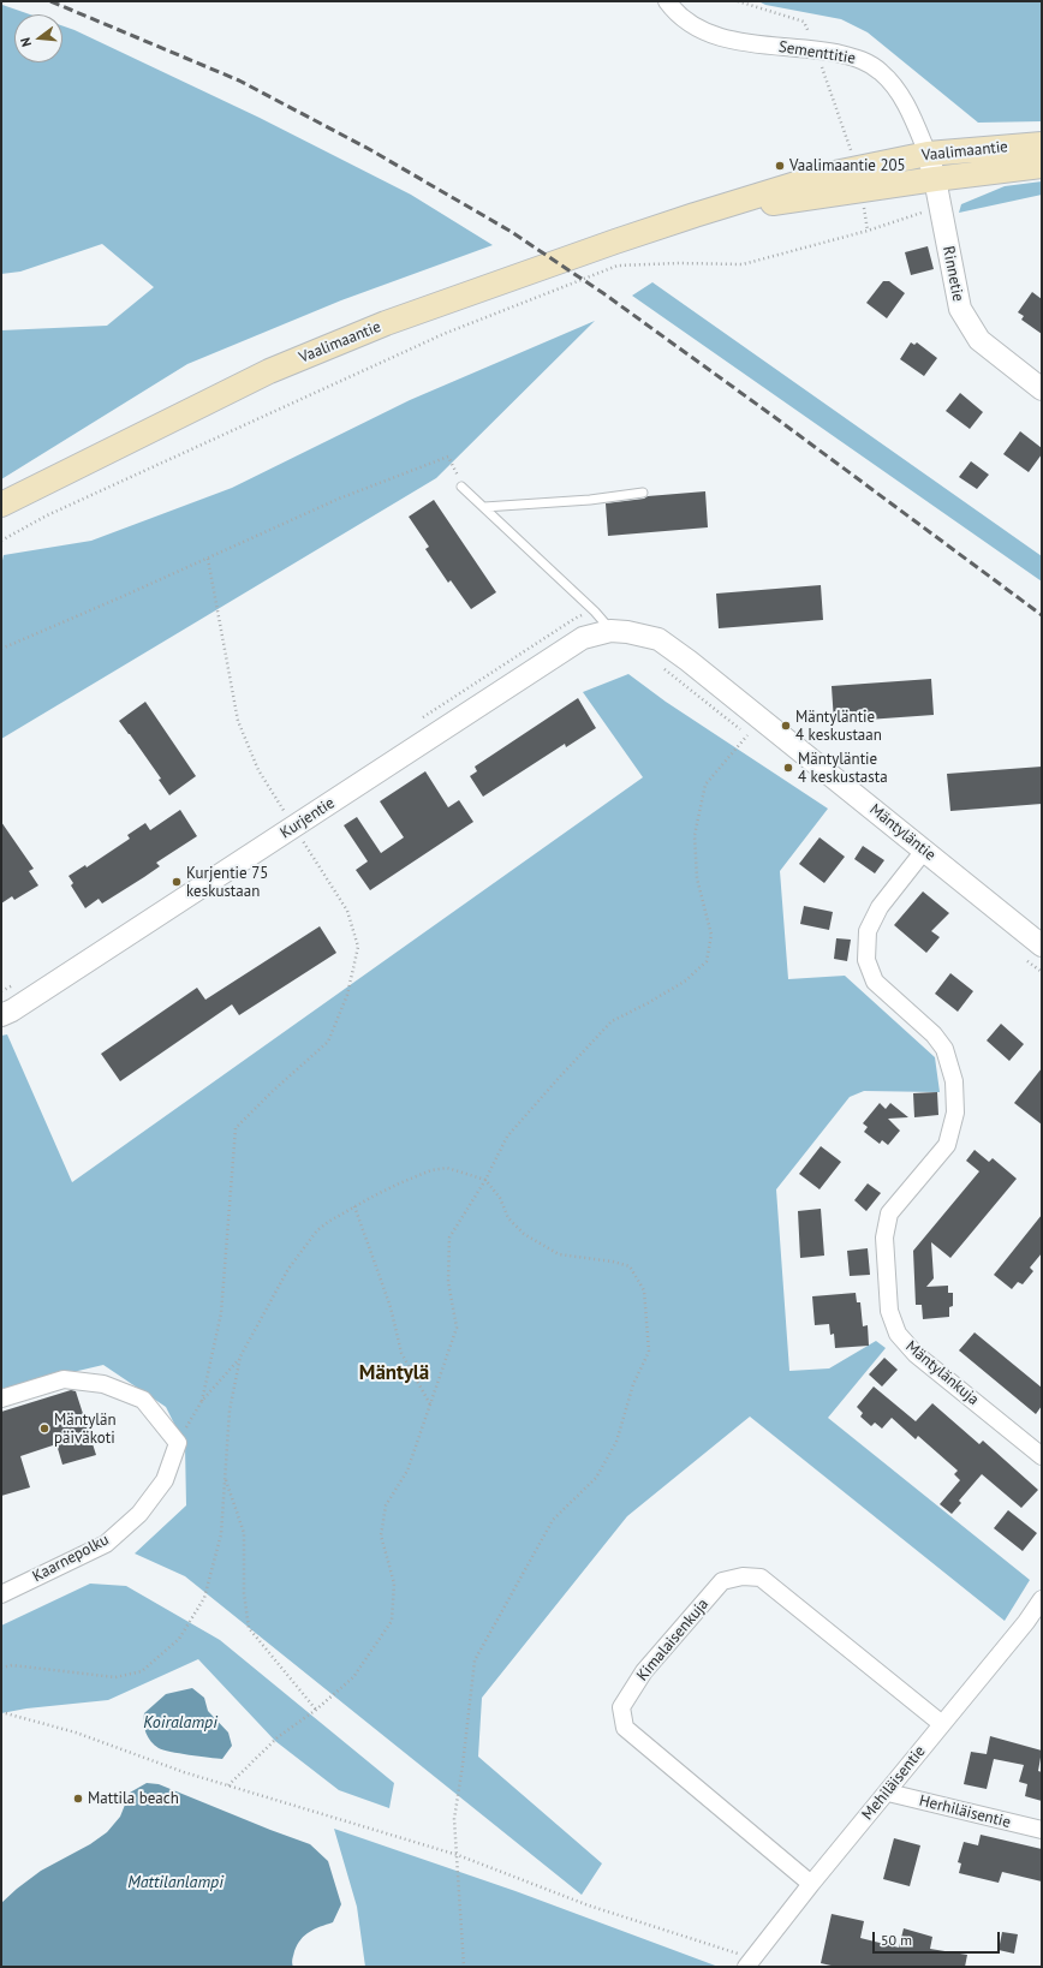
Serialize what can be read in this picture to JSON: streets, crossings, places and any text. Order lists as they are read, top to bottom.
{
  "streets": {
    "main road": ["Vaalimaantie"],
    "street": [
      "Sementtitie",
      "Rinnetie",
      "Kurjentie",
      "Mäntyläntie",
      "Mäntylänkuja",
      "Kaarnepolku",
      "Kimalaisenkuja",
      "Mehiläisentie",
      "Herhiläisentie"
    ]
  },
  "crossings": [
    ["Sementtitie", "Vaalimaantie"],
    ["Sementtitie", "Rinnetie"],
    ["Vaalimaantie", "Rinnetie"],
    ["Kurjentie", "Mäntyläntie"],
    ["Mäntyläntie", "Mäntylänkuja"],
    ["Kimalaisenkuja", "Mehiläisentie"],
    ["Mehiläisentie", "Herhiläisentie"]
  ],
  "districts": ["Mäntylä"],
  "water": ["Koiralampi", "Mattilanlampi"],
  "places": [
    "Vaalimaantie 205",
    "Mäntyläntie 4 keskustaan",
    "Mäntyläntie 4 keskustasta",
    "Kurjentie 75 keskustaan",
    "Mäntylän päiväkoti",
    "Mattila beach"
  ],
  "scale_bar": "50 m",
  "north": "left"
}
